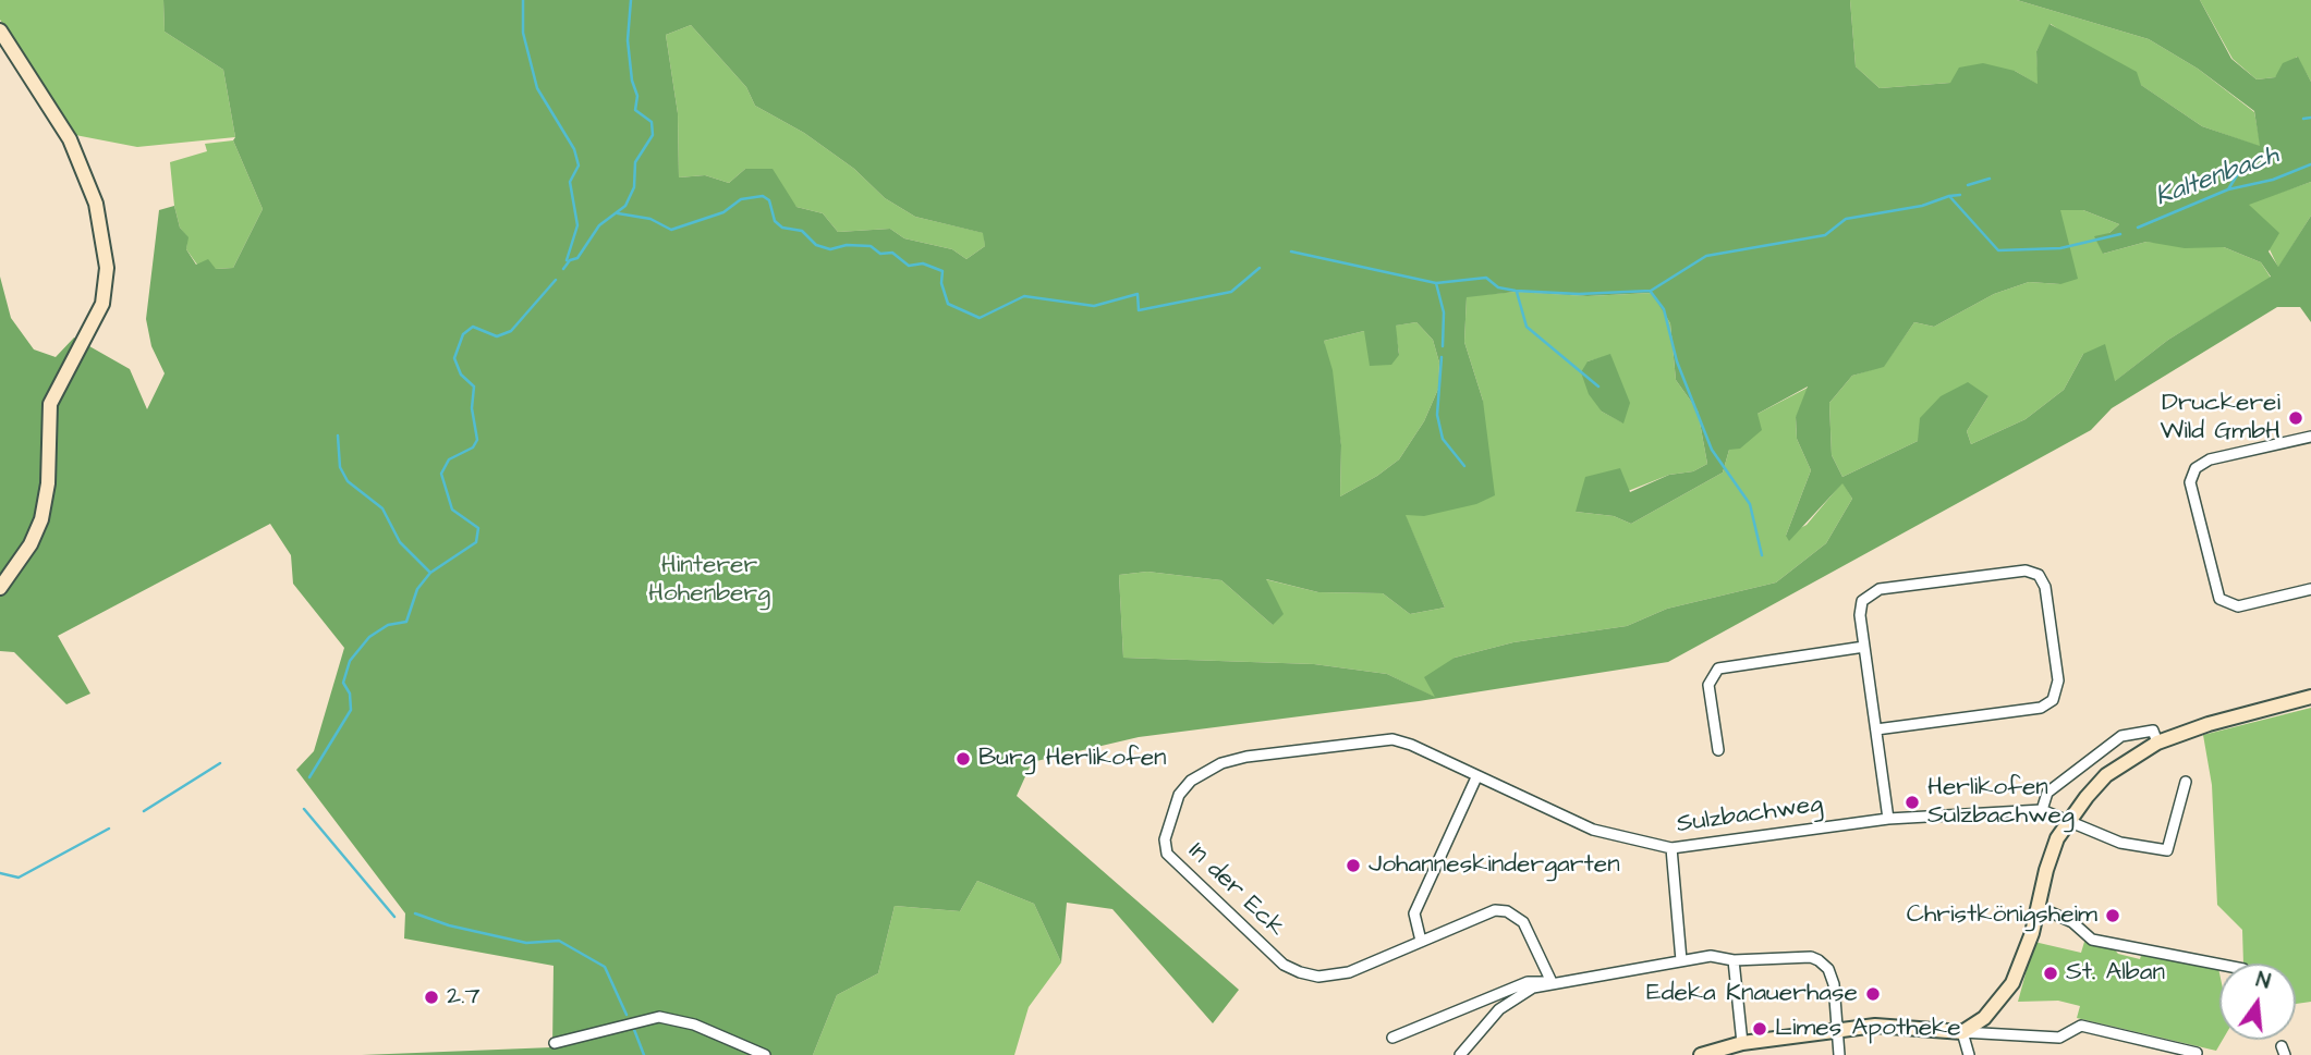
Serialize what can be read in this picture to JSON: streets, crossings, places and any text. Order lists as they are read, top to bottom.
{
  "streets": {
    "street": ["Sulzbachweg", "In der Eck"]
  },
  "crossings": [
    ["Sulzbachweg", "In der Eck"]
  ],
  "water": ["Kaltenbach"],
  "parks": ["Hinterer Hohenberg"],
  "places": [
    "Druckerei Wild GmbH",
    "Burg Herlikofen",
    "Herlikofen Sulzbachweg",
    "Johanneskindergarten",
    "Christkönigsheim",
    "St. Alban",
    "Edeka Knauerhase",
    "2.7",
    "Limes Apotheke"
  ],
  "north": "top"
}
